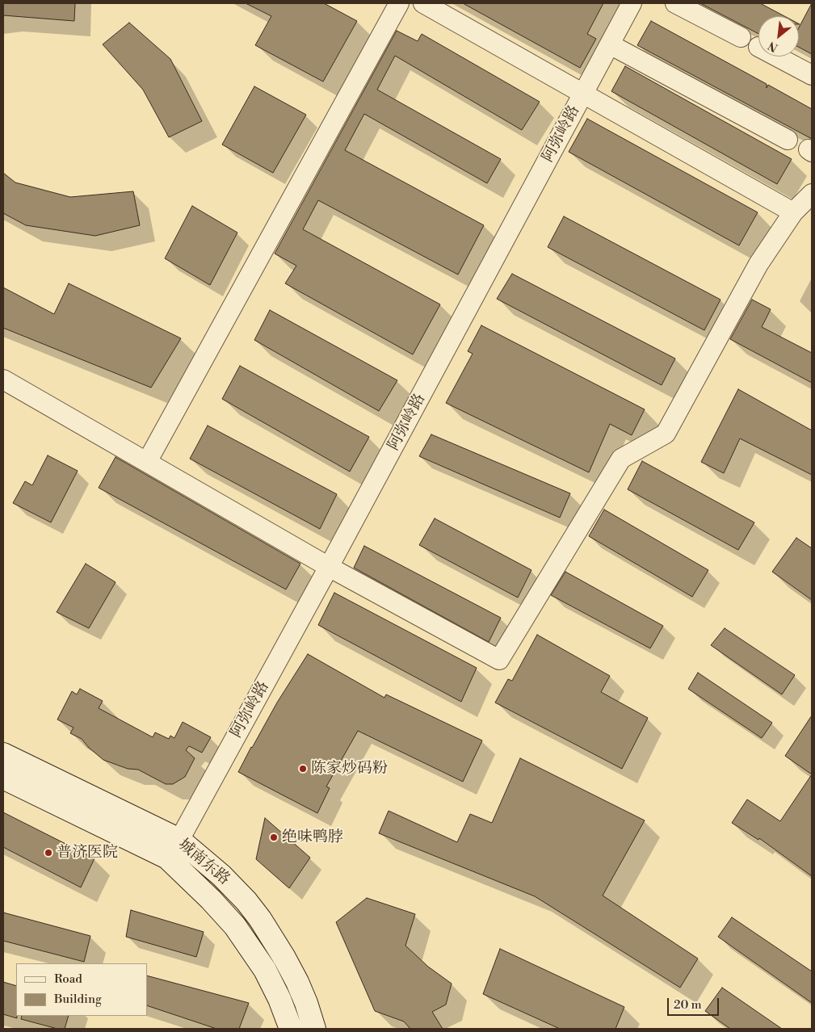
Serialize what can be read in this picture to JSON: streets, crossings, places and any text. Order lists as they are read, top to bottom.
{
  "streets": {
    "main road": ["城南东路"],
    "street": ["阿弥岭路"]
  },
  "crossings": [
    ["阿弥岭路", "城南东路"]
  ],
  "places": ["陈家炒码粉", "绝味鸭脖", "普济医院"],
  "legend": ["Road", "Building"],
  "scale_bar": "20 m",
  "north": "bottom left"
}
